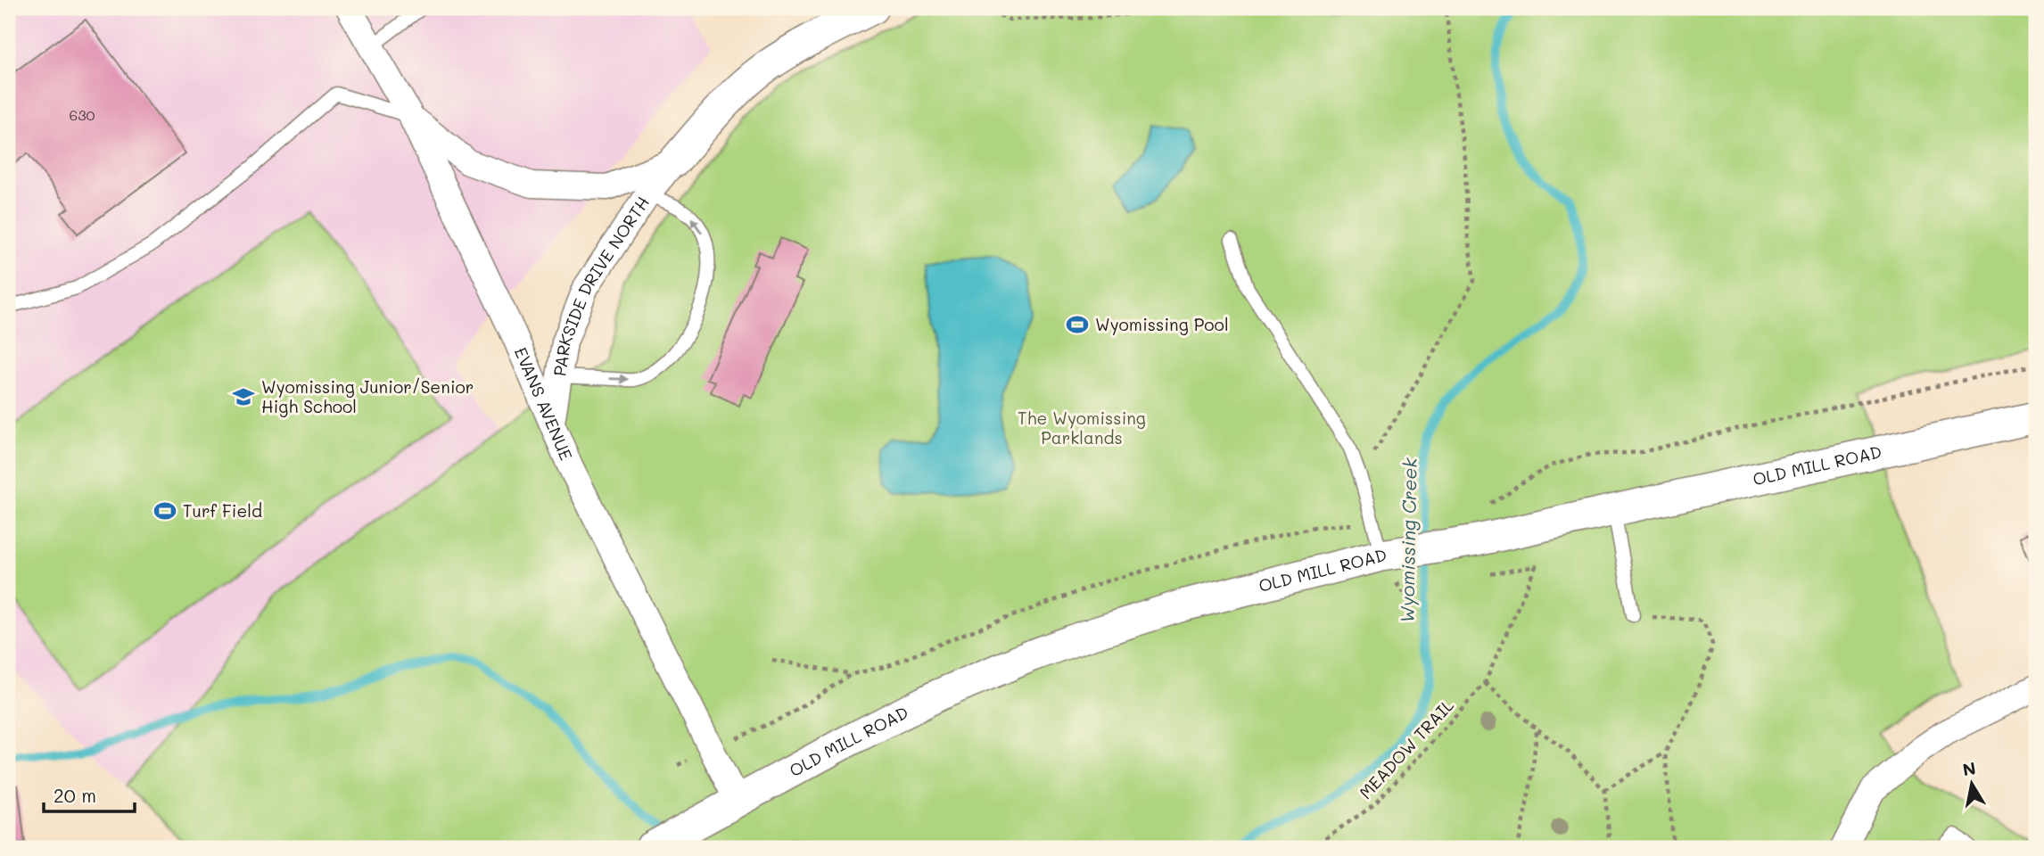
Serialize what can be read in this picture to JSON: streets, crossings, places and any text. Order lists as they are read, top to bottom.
{
  "streets": {
    "street": ["PARKSIDE DRIVE NORTH", "EVANS AVENUE", "OLD MILL ROAD"],
    "path": ["MEADOW TRAIL"]
  },
  "crossings": [
    ["PARKSIDE DRIVE NORTH", "EVANS AVENUE"],
    ["EVANS AVENUE", "OLD MILL ROAD"]
  ],
  "water": ["Wyomissing Creek"],
  "parks": ["The Wyomissing Parklands"],
  "places": {
    "sports": ["Wyomissing Pool", "Turf Field"],
    "school or university": ["Wyomissing Junior/Senior High School"]
  },
  "house_numbers": ["630"],
  "scale_bar": "20 m",
  "north": "top"
}
